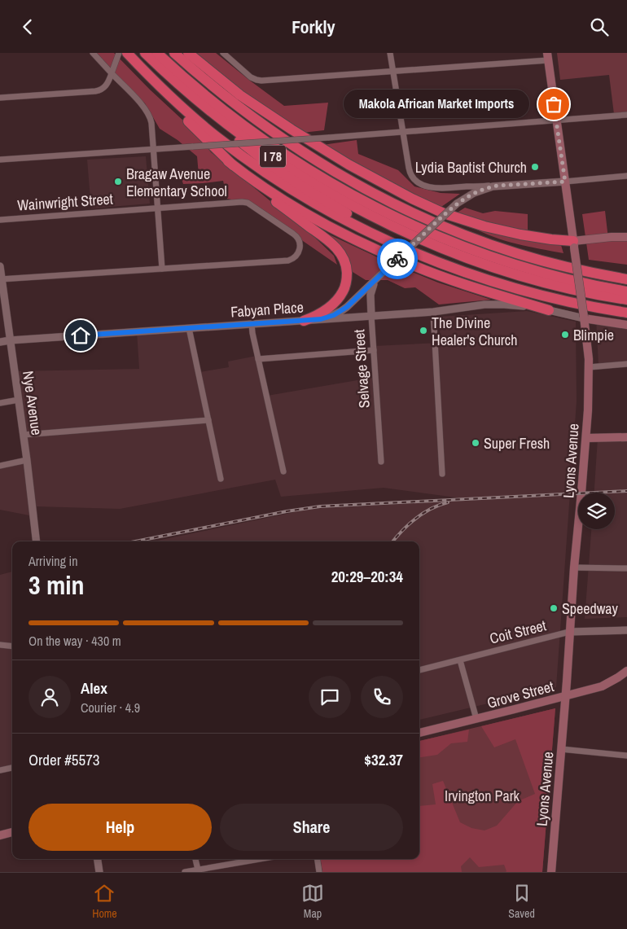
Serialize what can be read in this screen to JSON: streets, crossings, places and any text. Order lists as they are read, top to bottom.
{
  "streets": {
    "highway": ["I 78"],
    "main road": ["Lyons Avenue", "Grove Street"],
    "street": [
      "Wainwright Street",
      "Fabyan Place",
      "Selvage Street",
      "Nye Avenue",
      "Coit Street"
    ]
  },
  "crossings": [
    ["Fabyan Place", "Selvage Street"],
    ["Fabyan Place", "Nye Avenue"],
    ["Fabyan Place", "Lyons Avenue"],
    ["Lyons Avenue", "Coit Street"],
    ["Lyons Avenue", "Grove Street"]
  ],
  "parks": ["Irvington Park"],
  "places": [
    "Makola African Market Imports",
    "Lydia Baptist Church",
    "Bragaw Avenue Elementary School",
    "The Divine Healer's Church",
    "Blimpie",
    "Super Fresh",
    "Speedway"
  ],
  "page": {
    "header": "Forkly",
    "bubble": "Makola African Market Imports",
    "heading": ["3 min", "Arriving in", "20:29–20:34"],
    "panel": [
      "Alex",
      "Courier · 4.9",
      "Order #5573",
      "$32.37"
    ],
    "bar": "On the way · 430 m",
    "buttons": ["Help", "Share"],
    "tabs": ["Home", "Map", "Saved"]
  }
}
